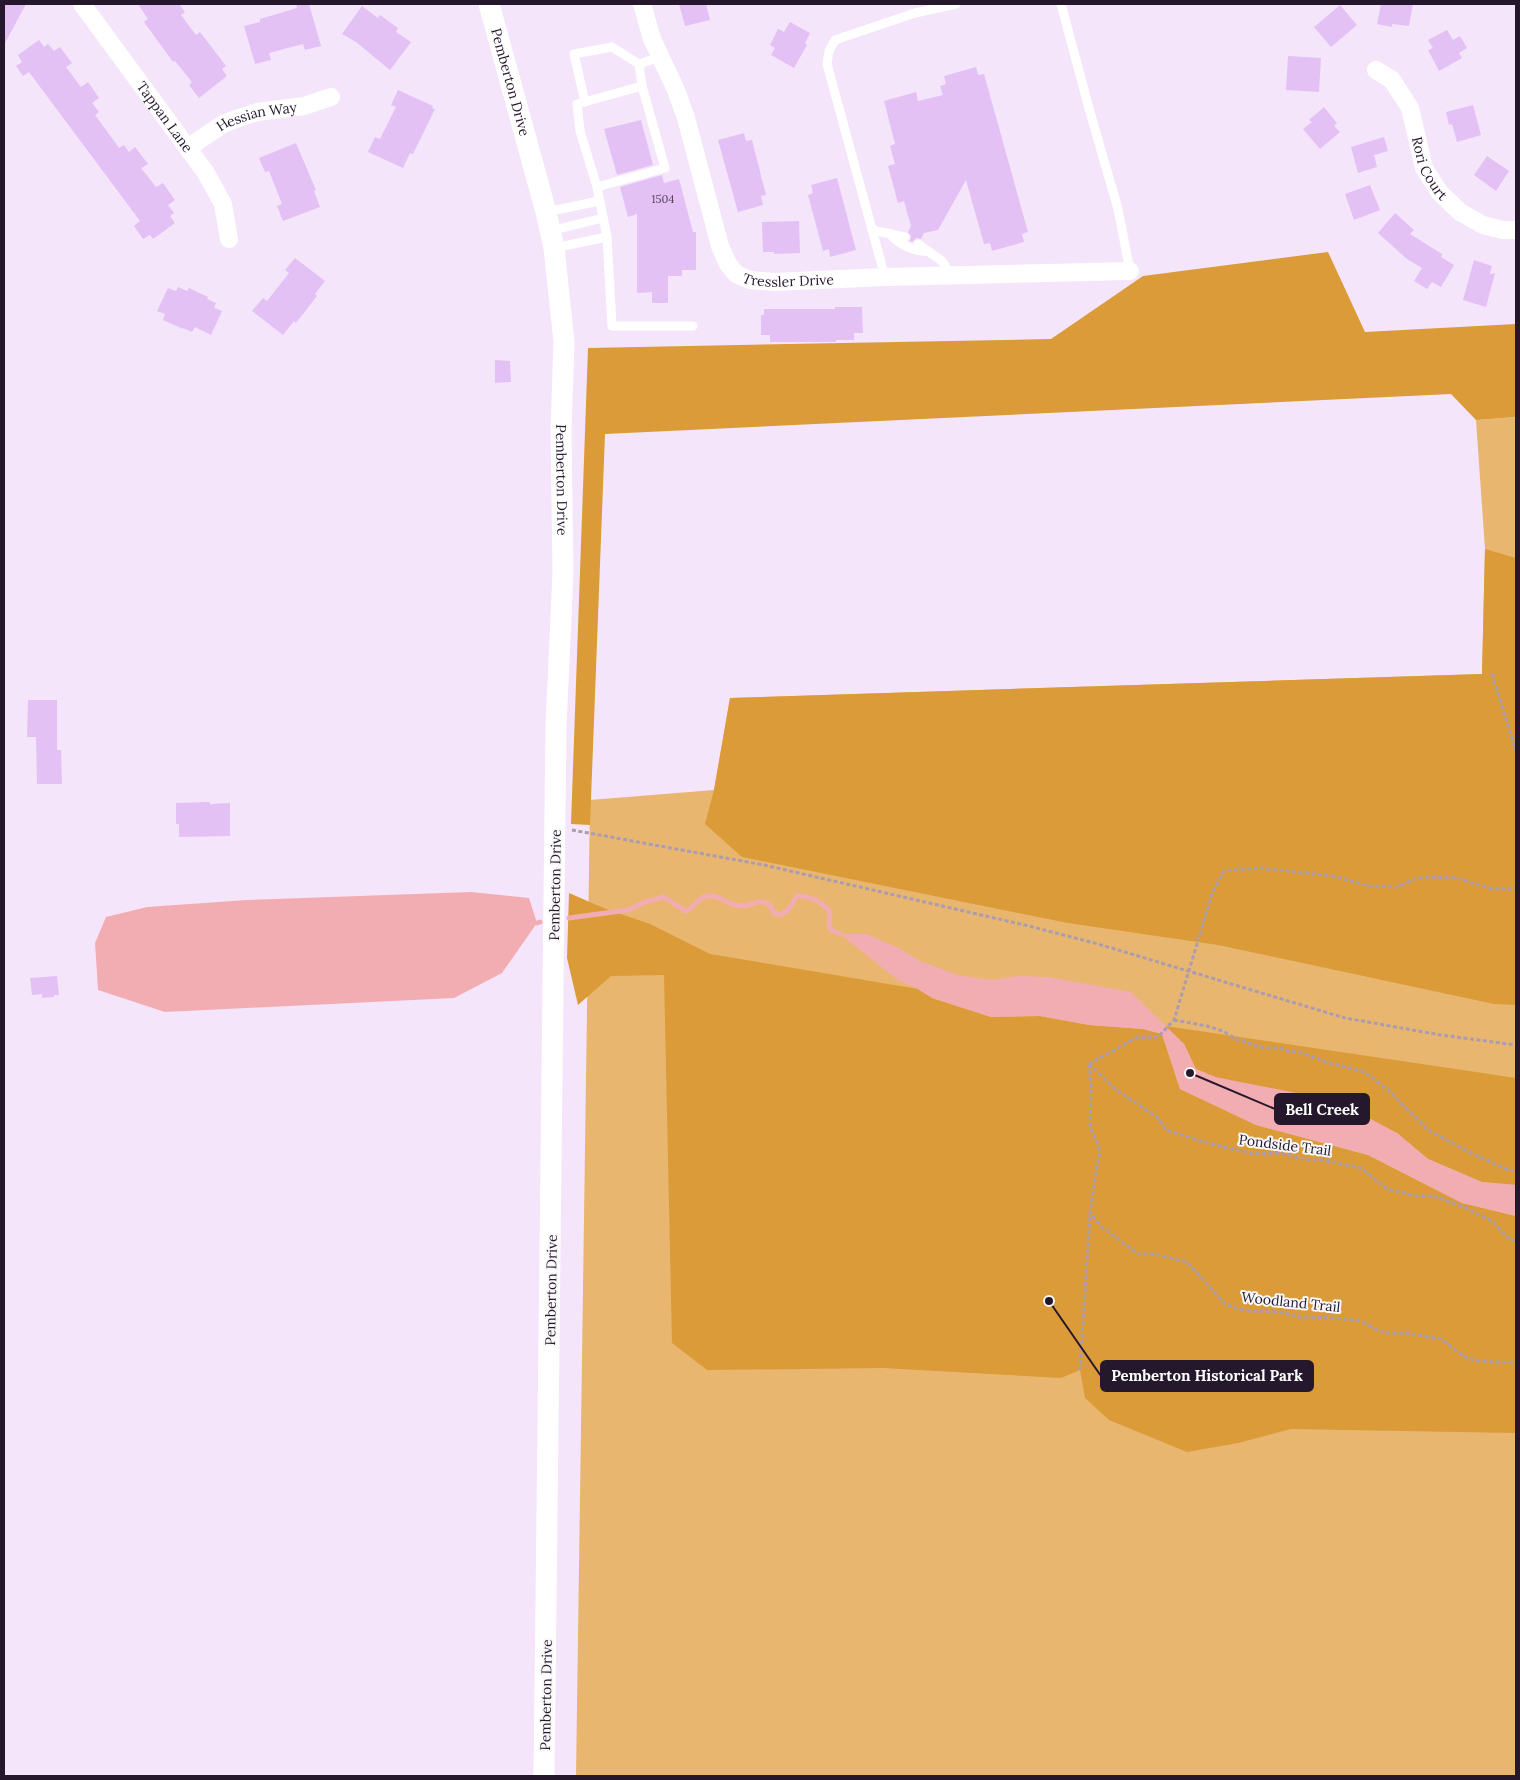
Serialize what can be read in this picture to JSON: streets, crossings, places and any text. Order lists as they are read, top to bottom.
{
  "streets": {
    "street": [
      "Pemberton Drive",
      "Tappan Lane",
      "Hessian Way",
      "Rori Court",
      "Tressler Drive"
    ],
    "path": ["Pondside Trail", "Woodland Trail"]
  },
  "crossings": [
    ["Tappan Lane", "Hessian Way"]
  ],
  "places": ["Bell Creek", "Pemberton Historical Park"],
  "house_numbers": ["1504"]
}
